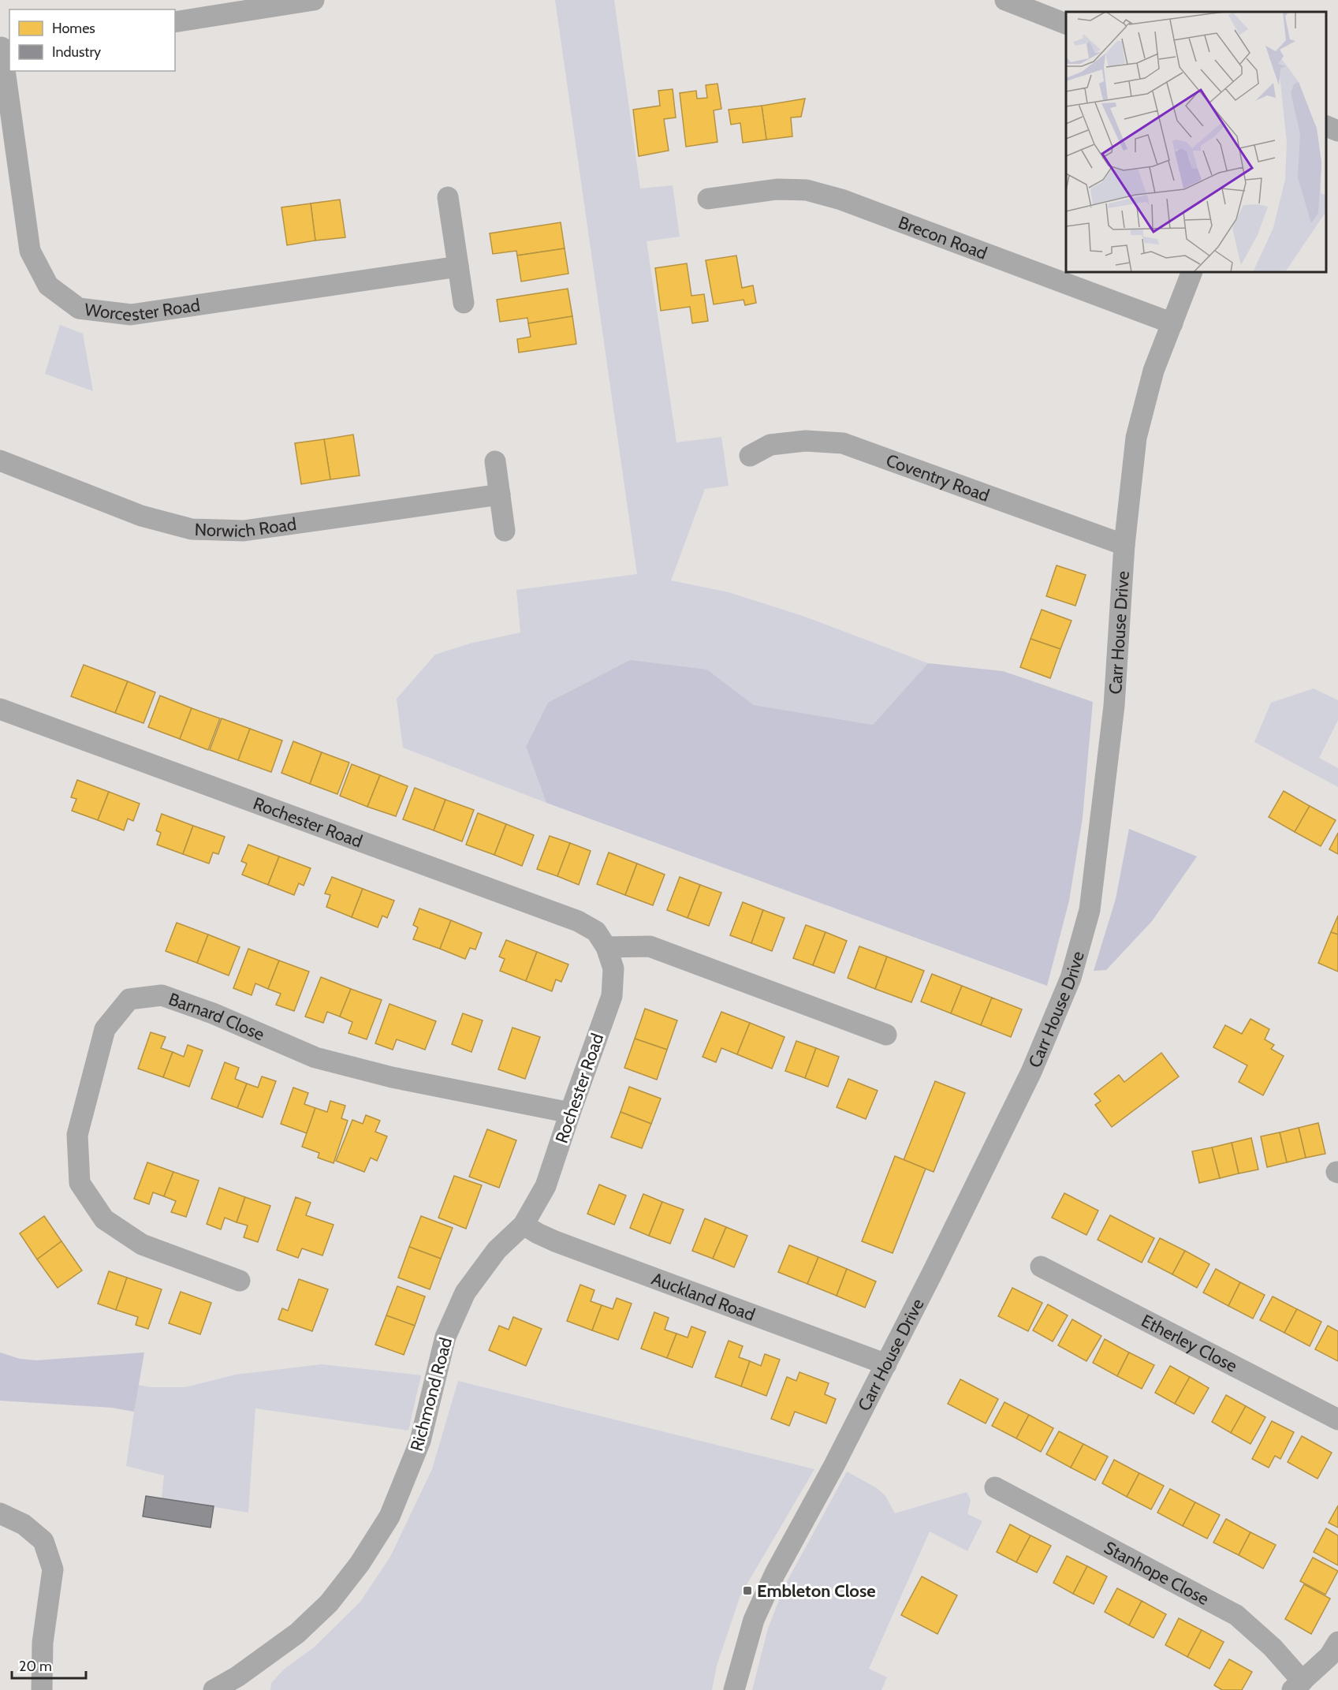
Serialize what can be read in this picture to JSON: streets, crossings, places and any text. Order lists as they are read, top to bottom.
{
  "streets": {
    "street": [
      "Brecon Road",
      "Worcester Road",
      "Coventry Road",
      "Norwich Road",
      "Carr House Drive",
      "Rochester Road",
      "Barnard Close",
      "Auckland Road",
      "Etherley Close",
      "Richmond Road",
      "Stanhope Close"
    ]
  },
  "crossings": [
    ["Brecon Road", "Carr House Drive"],
    ["Coventry Road", "Carr House Drive"],
    ["Carr House Drive", "Auckland Road"],
    ["Rochester Road", "Barnard Close"],
    ["Rochester Road", "Auckland Road"],
    ["Rochester Road", "Richmond Road"],
    ["Auckland Road", "Richmond Road"]
  ],
  "places": {
    "transit": ["Embleton Close"]
  },
  "legend": ["Homes", "Industry"],
  "scale_bar": "20 m"
}
